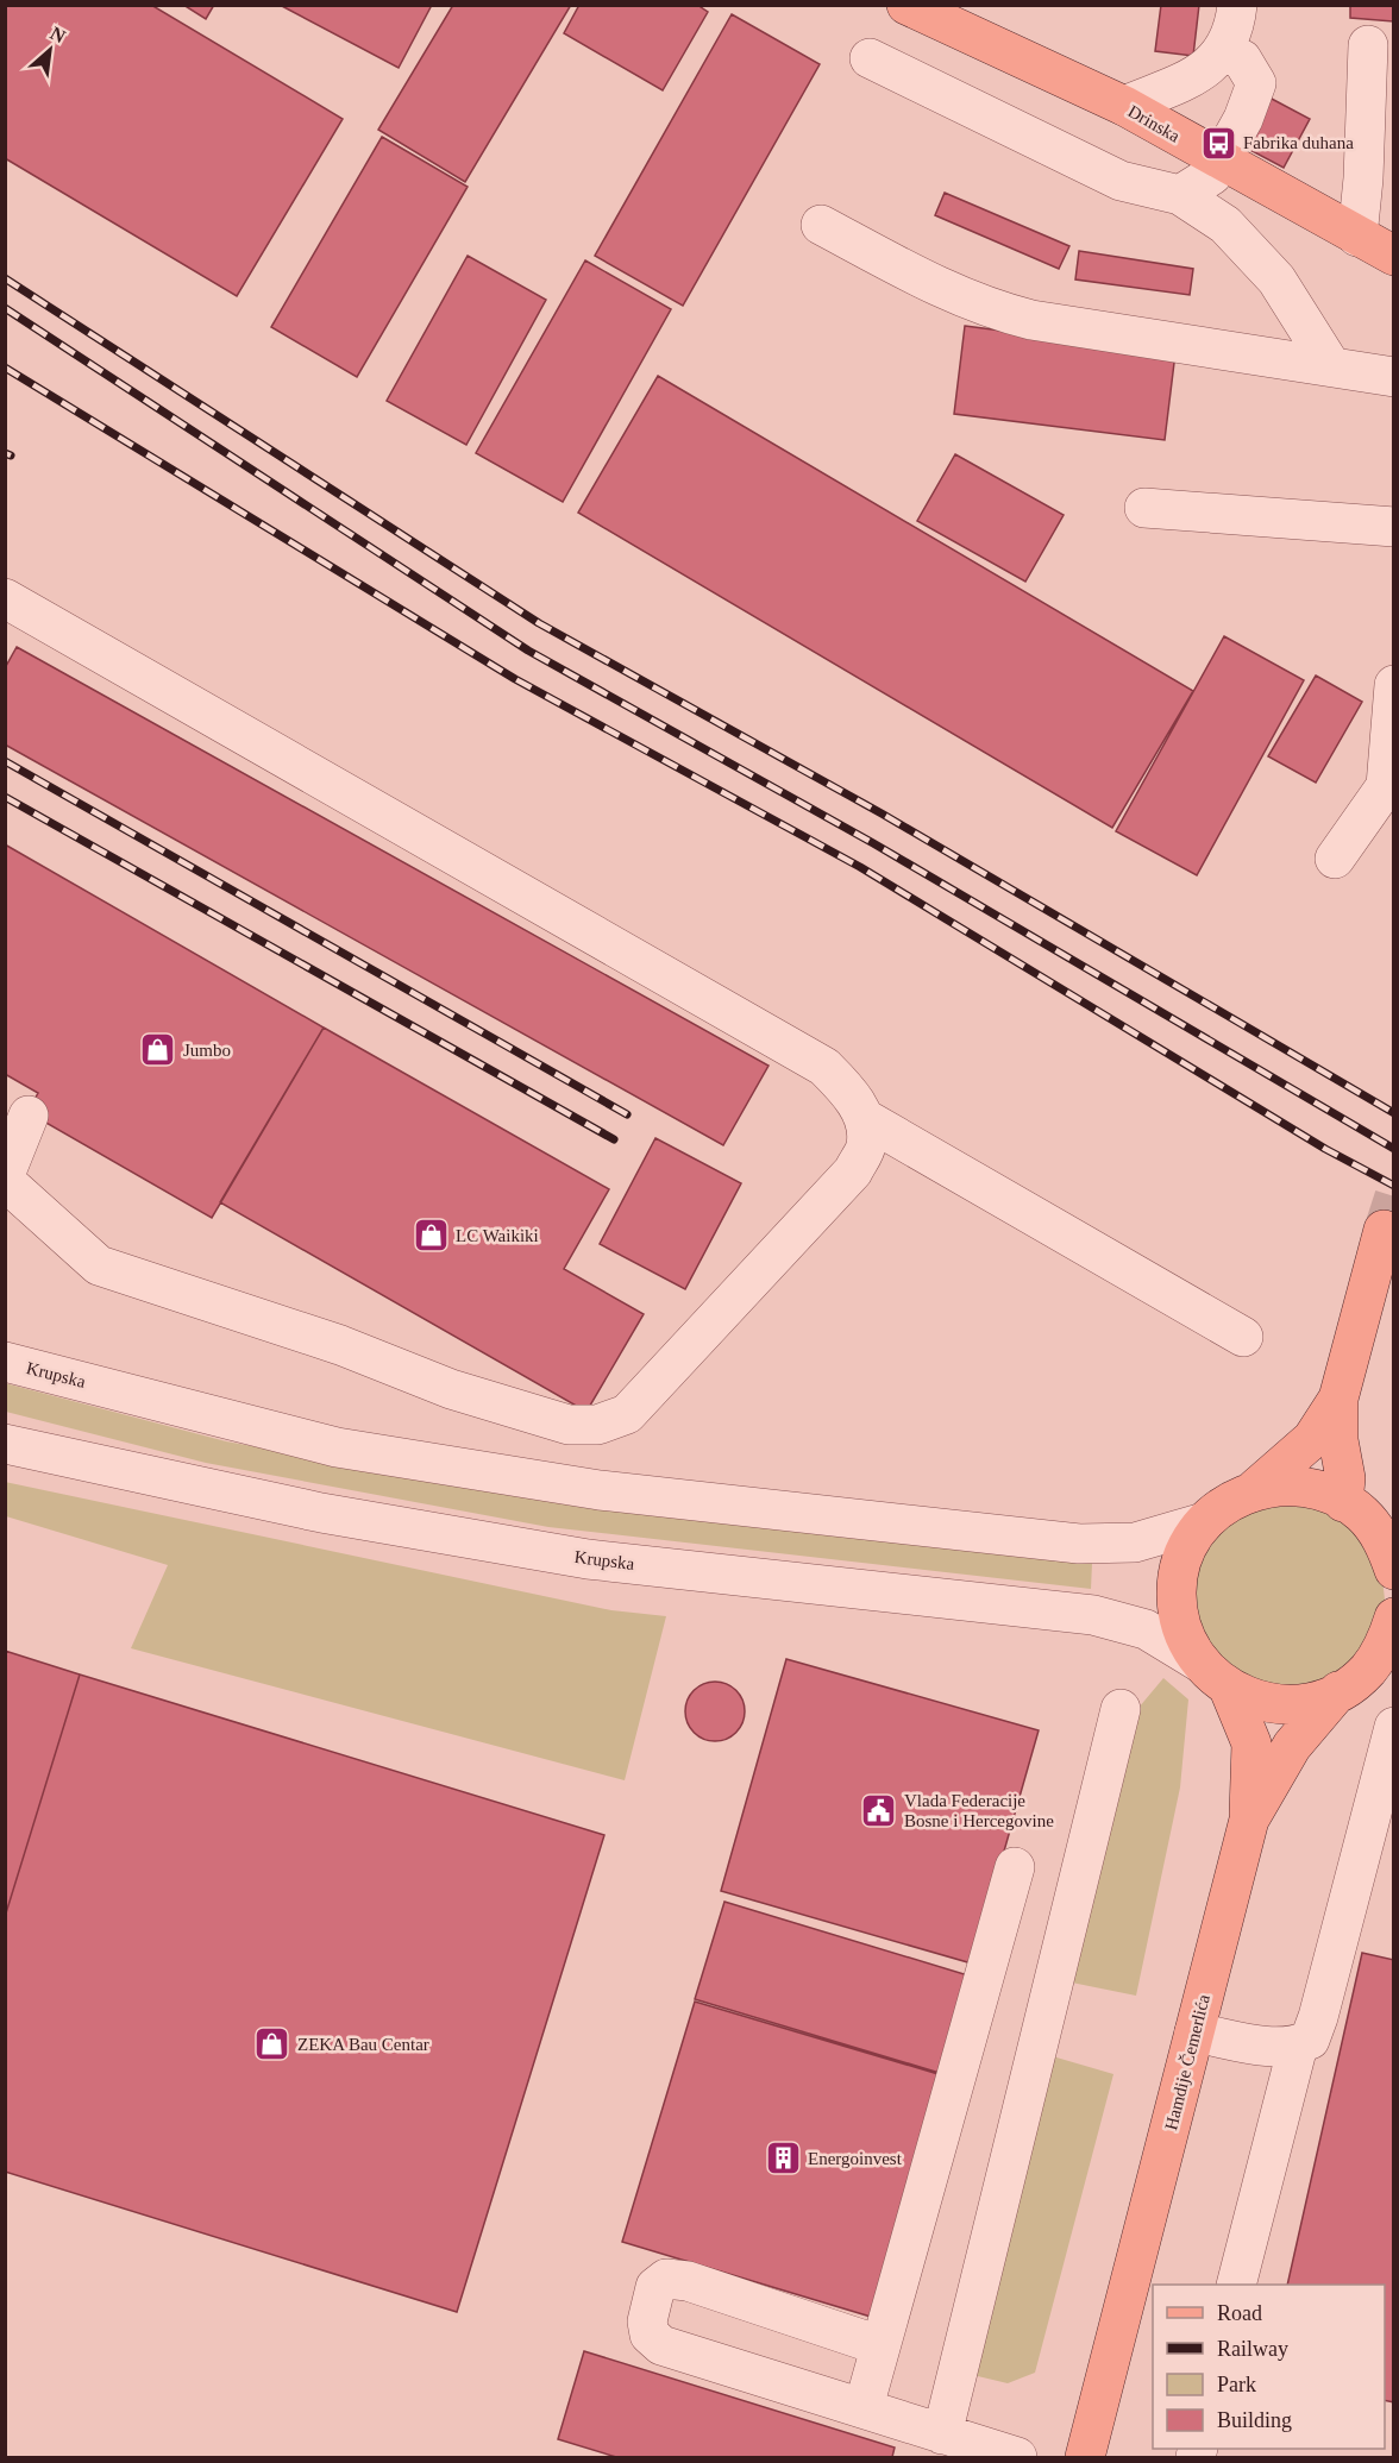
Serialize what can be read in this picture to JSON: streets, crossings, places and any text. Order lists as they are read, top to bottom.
{
  "streets": {
    "main road": ["Drinska", "Hamdije Čemerlića"],
    "street": ["Krupska"]
  },
  "places": {
    "bus stop": ["Fabrika duhana"],
    "shop": ["Jumbo", "LC Waikiki", "ZEKA Bau Centar"],
    "public building": ["Vlada Federacije Bosne i Hercegovine"],
    "building": ["Energoinvest"]
  },
  "legend": [
    "Road",
    "Railway",
    "Park",
    "Building"
  ],
  "north": "top right"
}
